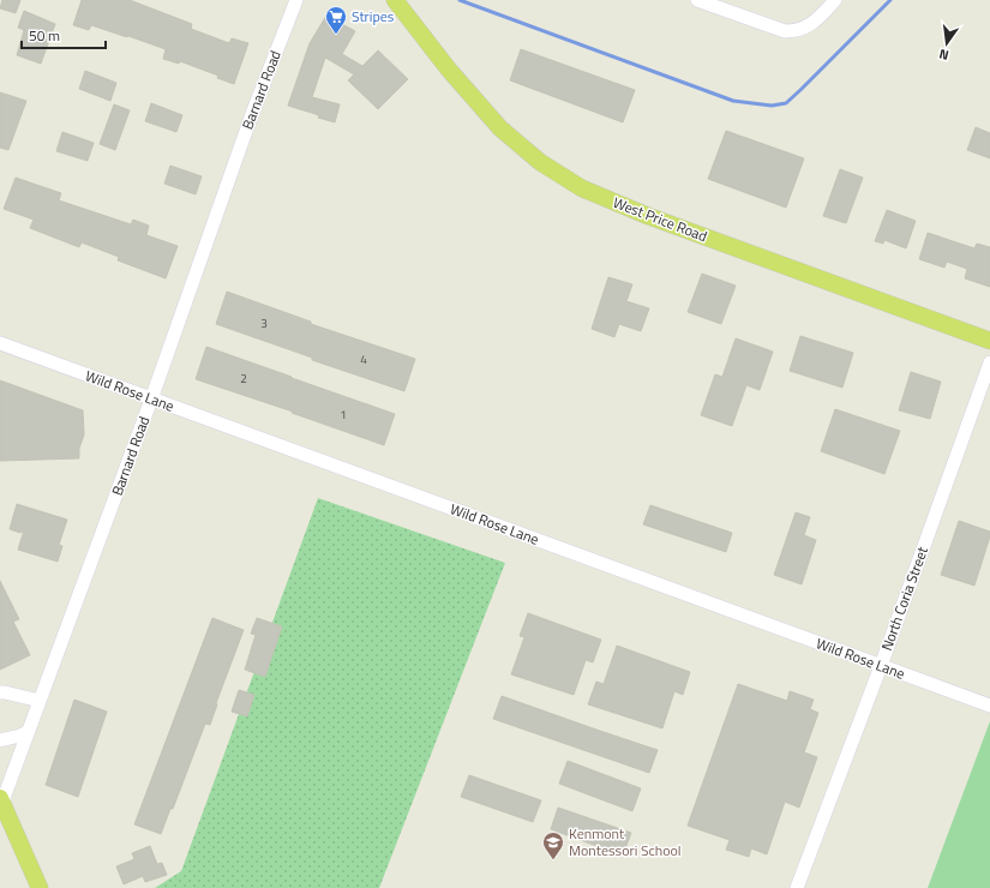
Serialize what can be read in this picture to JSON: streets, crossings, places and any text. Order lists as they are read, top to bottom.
{
  "streets": {
    "main road": ["West Price Road"],
    "street": ["Barnard Road", "Wild Rose Lane", "North Coria Street"]
  },
  "crossings": [
    ["Barnard Road", "Wild Rose Lane"],
    ["Wild Rose Lane", "North Coria Street"]
  ],
  "places": {
    "supermarket": ["Stripes"],
    "school or university": ["Kenmont Montessori School"]
  },
  "house_numbers": [
    "3",
    "4",
    "2",
    "1"
  ],
  "scale_bar": "50 m",
  "north": "bottom"
}
